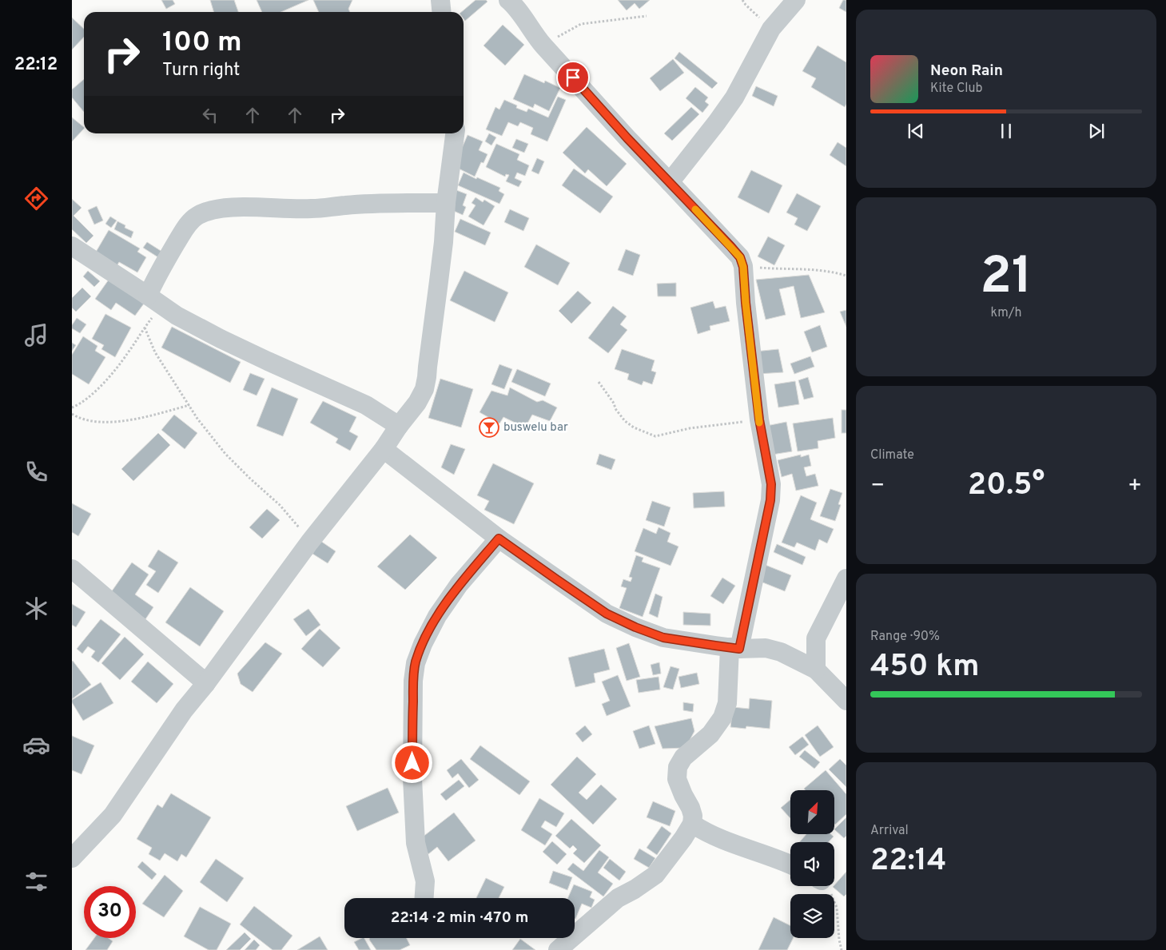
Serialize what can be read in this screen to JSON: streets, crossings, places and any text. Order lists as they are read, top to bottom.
{
  "places": {
    "bar": ["buswelu bar"]
  },
  "north": "top right",
  "page": {
    "tabs": "22:12",
    "turn": ["100 m", "Turn right"],
    "song": ["Neon Rain", "Kite Club"],
    "tile": [
      ["21", "km/h"],
      "Climate",
      ["Range · 90%", "450 km"],
      ["Arrival", "22:14"]
    ],
    "heat": ["−", "20.5°", "+"],
    "limit": "30",
    "trip": "22:14 · 2 min · 470 m"
  }
}
